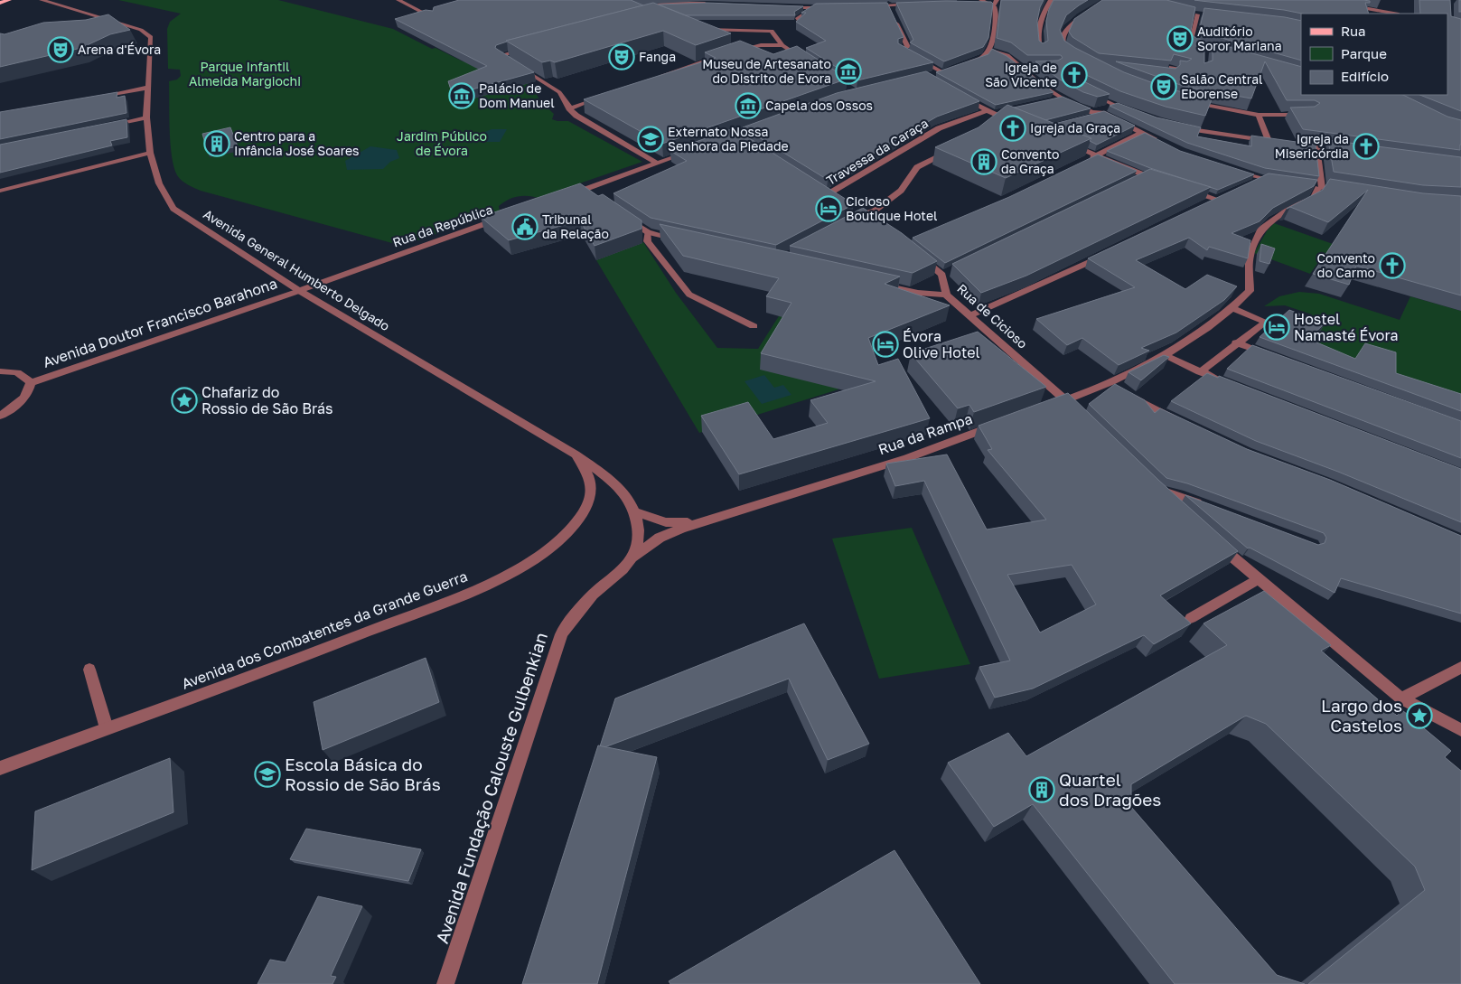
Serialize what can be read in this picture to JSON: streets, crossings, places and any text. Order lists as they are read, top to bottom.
{
  "streets": {
    "street": [
      "Travessa da Caraça",
      "Rua da República",
      "Avenida General Humberto Delgado",
      "Rua de Cicioso",
      "Avenida Doutor Francisco Barahona",
      "Rua da Rampa",
      "Avenida dos Combatentes da Grande Guerra",
      "Avenida Fundação Calouste Gulbenkian"
    ]
  },
  "crossings": [
    ["Rua da República", "Avenida General Humberto Delgado"],
    ["Rua da República", "Avenida Doutor Francisco Barahona"],
    ["Avenida General Humberto Delgado", "Avenida Doutor Francisco Barahona"],
    ["Avenida General Humberto Delgado", "Rua da Rampa"],
    ["Avenida General Humberto Delgado", "Avenida dos Combatentes da Grande Guerra"],
    ["Avenida General Humberto Delgado", "Avenida Fundação Calouste Gulbenkian"],
    ["Rua da Rampa", "Avenida Fundação Calouste Gulbenkian"]
  ],
  "parks": ["Parque Infantil Almeida Margiochi", "Jardim Público de Évora"],
  "places": {
    "theatre": [
      "Auditório Soror Mariana",
      "Arena d'Évora",
      "Fanga",
      "Salão Central Eborense"
    ],
    "museum": ["Museu de Artesanato do Distrito de Evora", "Palácio de Dom Manuel", "Capela dos Ossos"],
    "church": [
      "Igreja de São Vicente",
      "Igreja da Graça",
      "Igreja da Misericórdia",
      "Convento do Carmo"
    ],
    "school or university": ["Externato Nossa Senhora da Piedade", "Escola Básica do Rossio de São Brás"],
    "building": ["Centro para a Infância José Soares", "Convento da Graça", "Quartel dos Dragões"],
    "hotel": ["Cicioso Boutique Hotel", "Hostel Namasté Évora", "Évora Olive Hotel"],
    "public building": ["Tribunal da Relação"],
    "place": ["Chafariz do Rossio de São Brás", "Largo dos Castelos"]
  },
  "legend": ["Rua", "Parque", "Edifício"]
}
